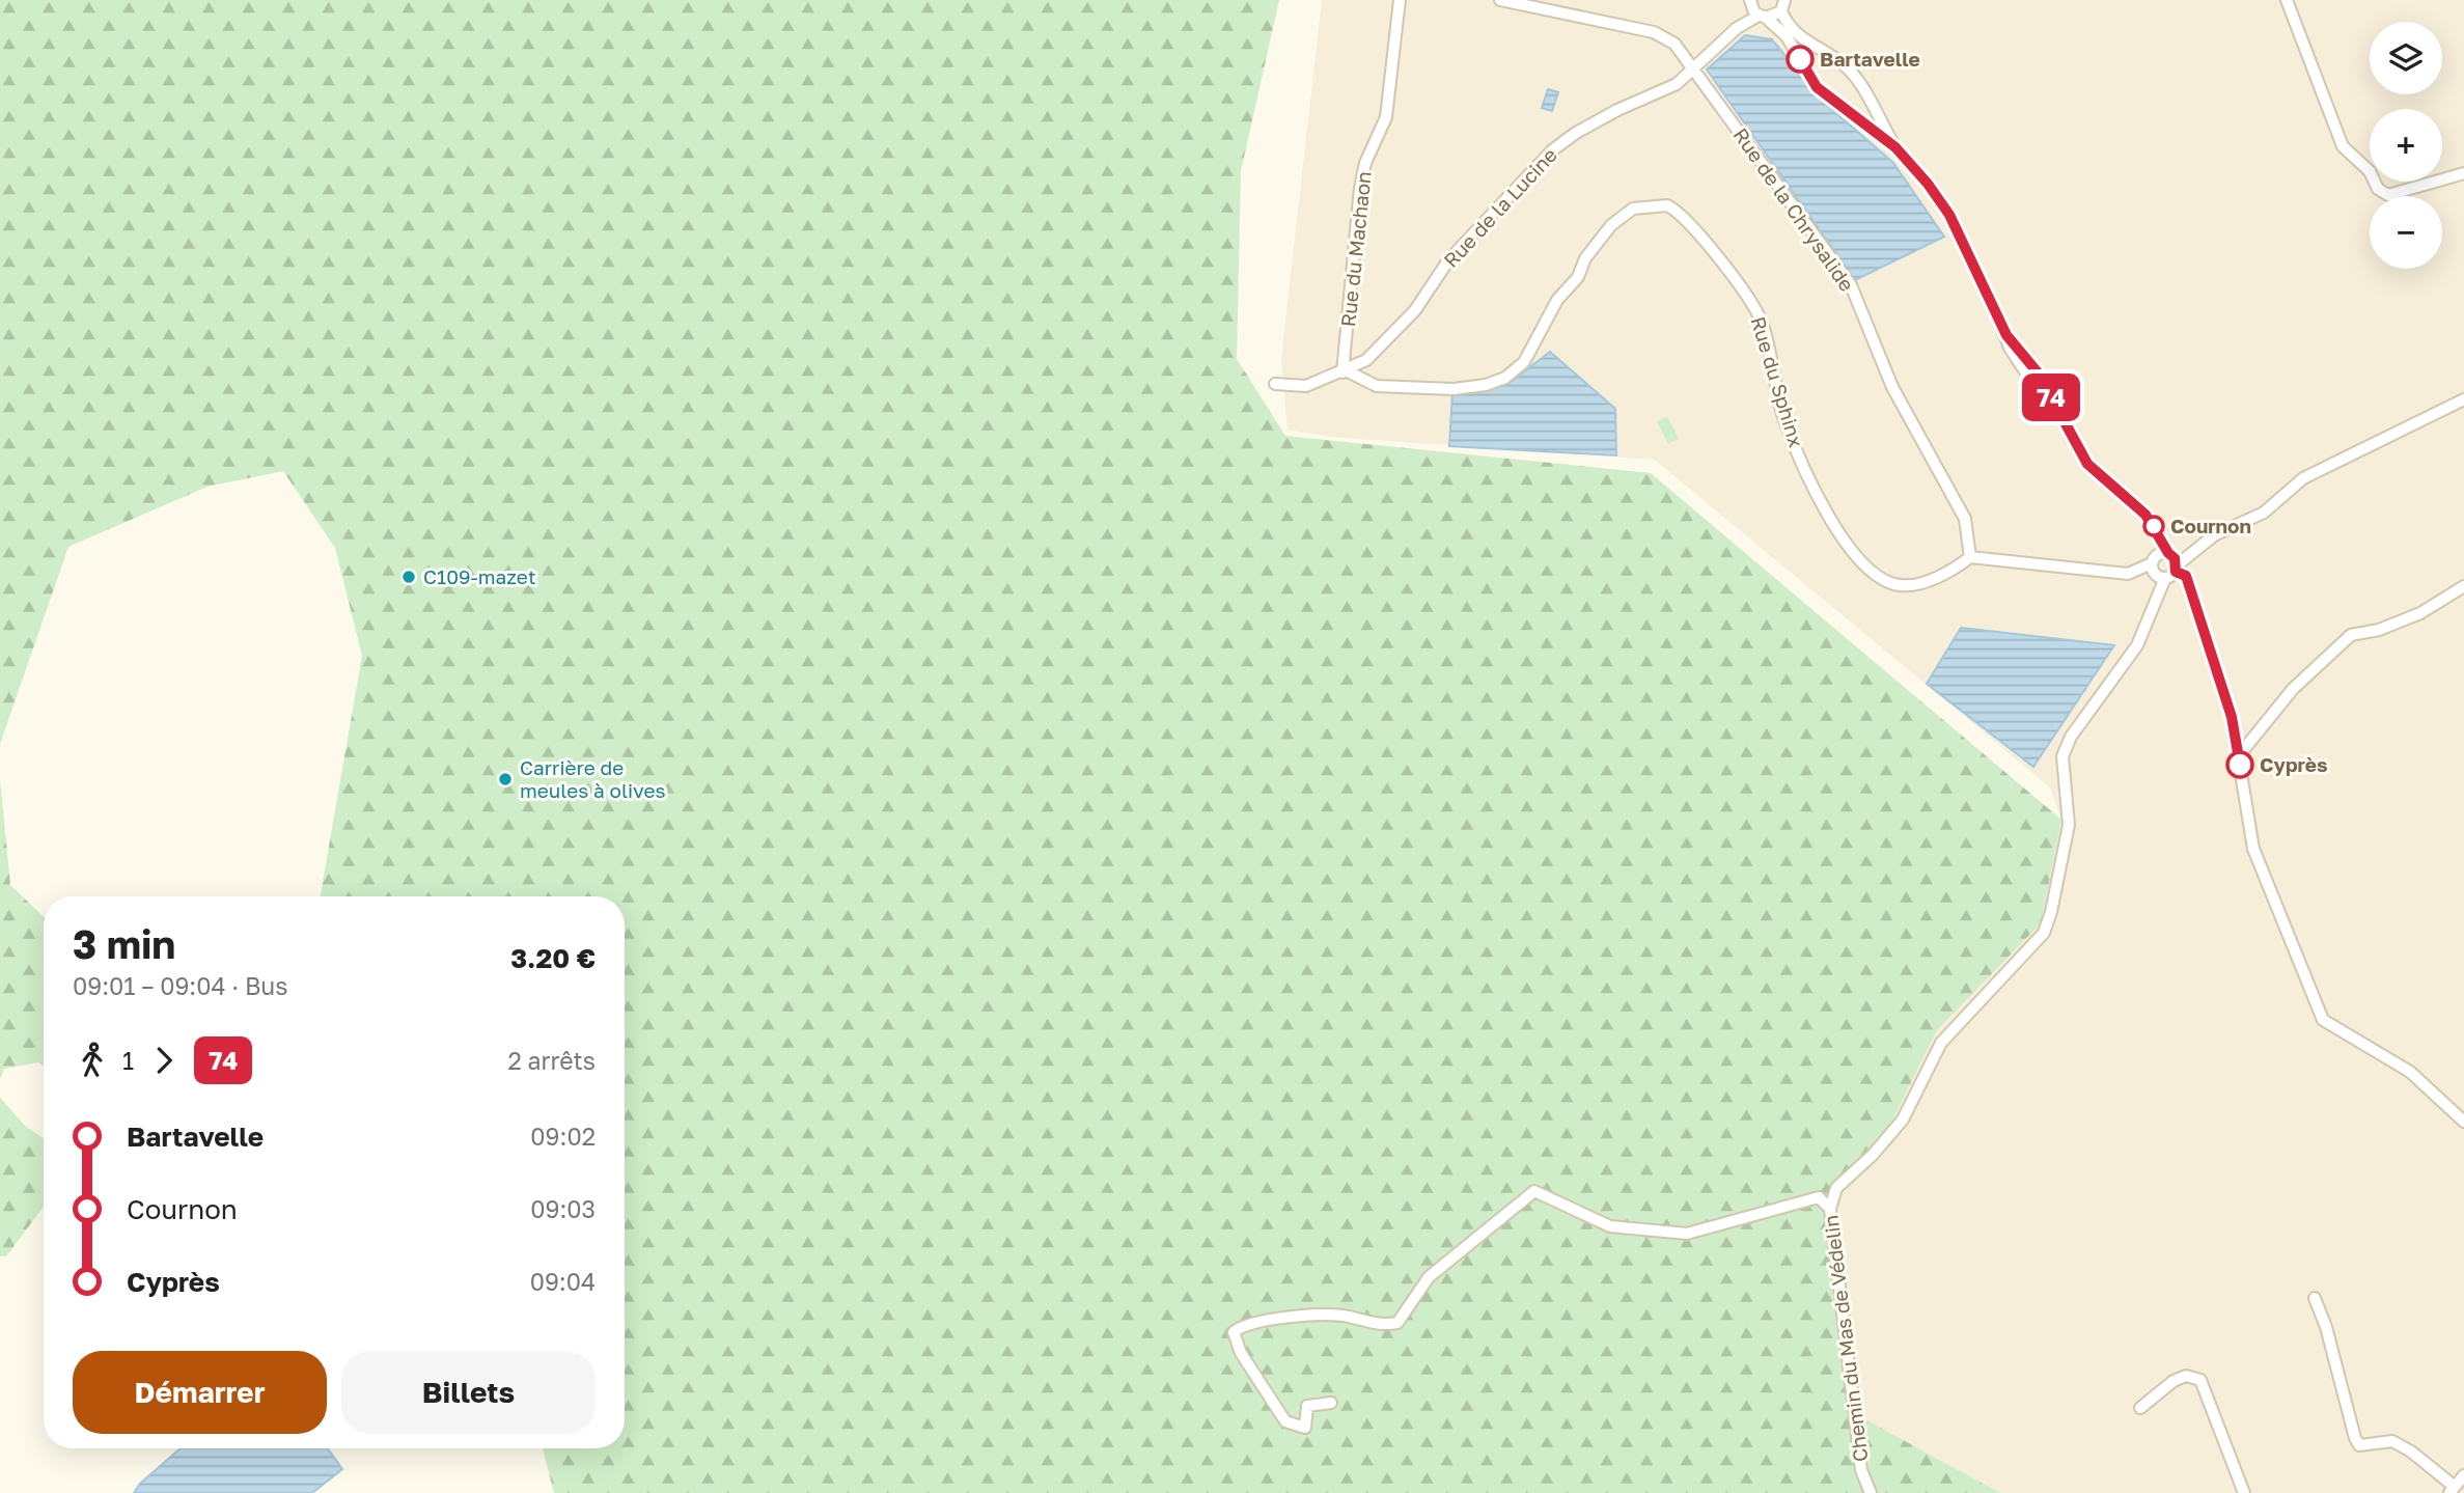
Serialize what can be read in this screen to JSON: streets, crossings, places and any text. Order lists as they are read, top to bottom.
{
  "streets": {
    "street": [
      "Rue de la Lucine",
      "Rue de la Chrysalide",
      "Rue du Machaon",
      "Rue du Sphinx",
      "Chemin du Mas de Védelin"
    ]
  },
  "crossings": [
    ["Rue de la Lucine", "Rue de la Chrysalide"],
    ["Rue de la Lucine", "Rue du Machaon"],
    ["Rue de la Lucine", "Rue du Sphinx"],
    ["Rue de la Chrysalide", "Rue du Sphinx"],
    ["Rue du Machaon", "Rue du Sphinx"]
  ],
  "places": [
    "Bartavelle",
    "Cournon",
    "C109-mazet",
    "Cyprès",
    "Carrière de meules à olives"
  ],
  "lines": ["bus line 74"],
  "page": {
    "on_map": "74",
    "map_buttons": ["+", "−"],
    "heading": ["3 min", "09:01 – 09:04 · Bus", "3.20 €"],
    "legs": ["1", "74", "2 arrêts"],
    "list": [
      {
        "name": "Bartavelle",
        "value": "09:02"
      },
      {
        "name": "Cournon",
        "value": "09:03"
      },
      {
        "name": "Cyprès",
        "value": "09:04"
      }
    ],
    "buttons": ["Démarrer", "Billets"]
  }
}
